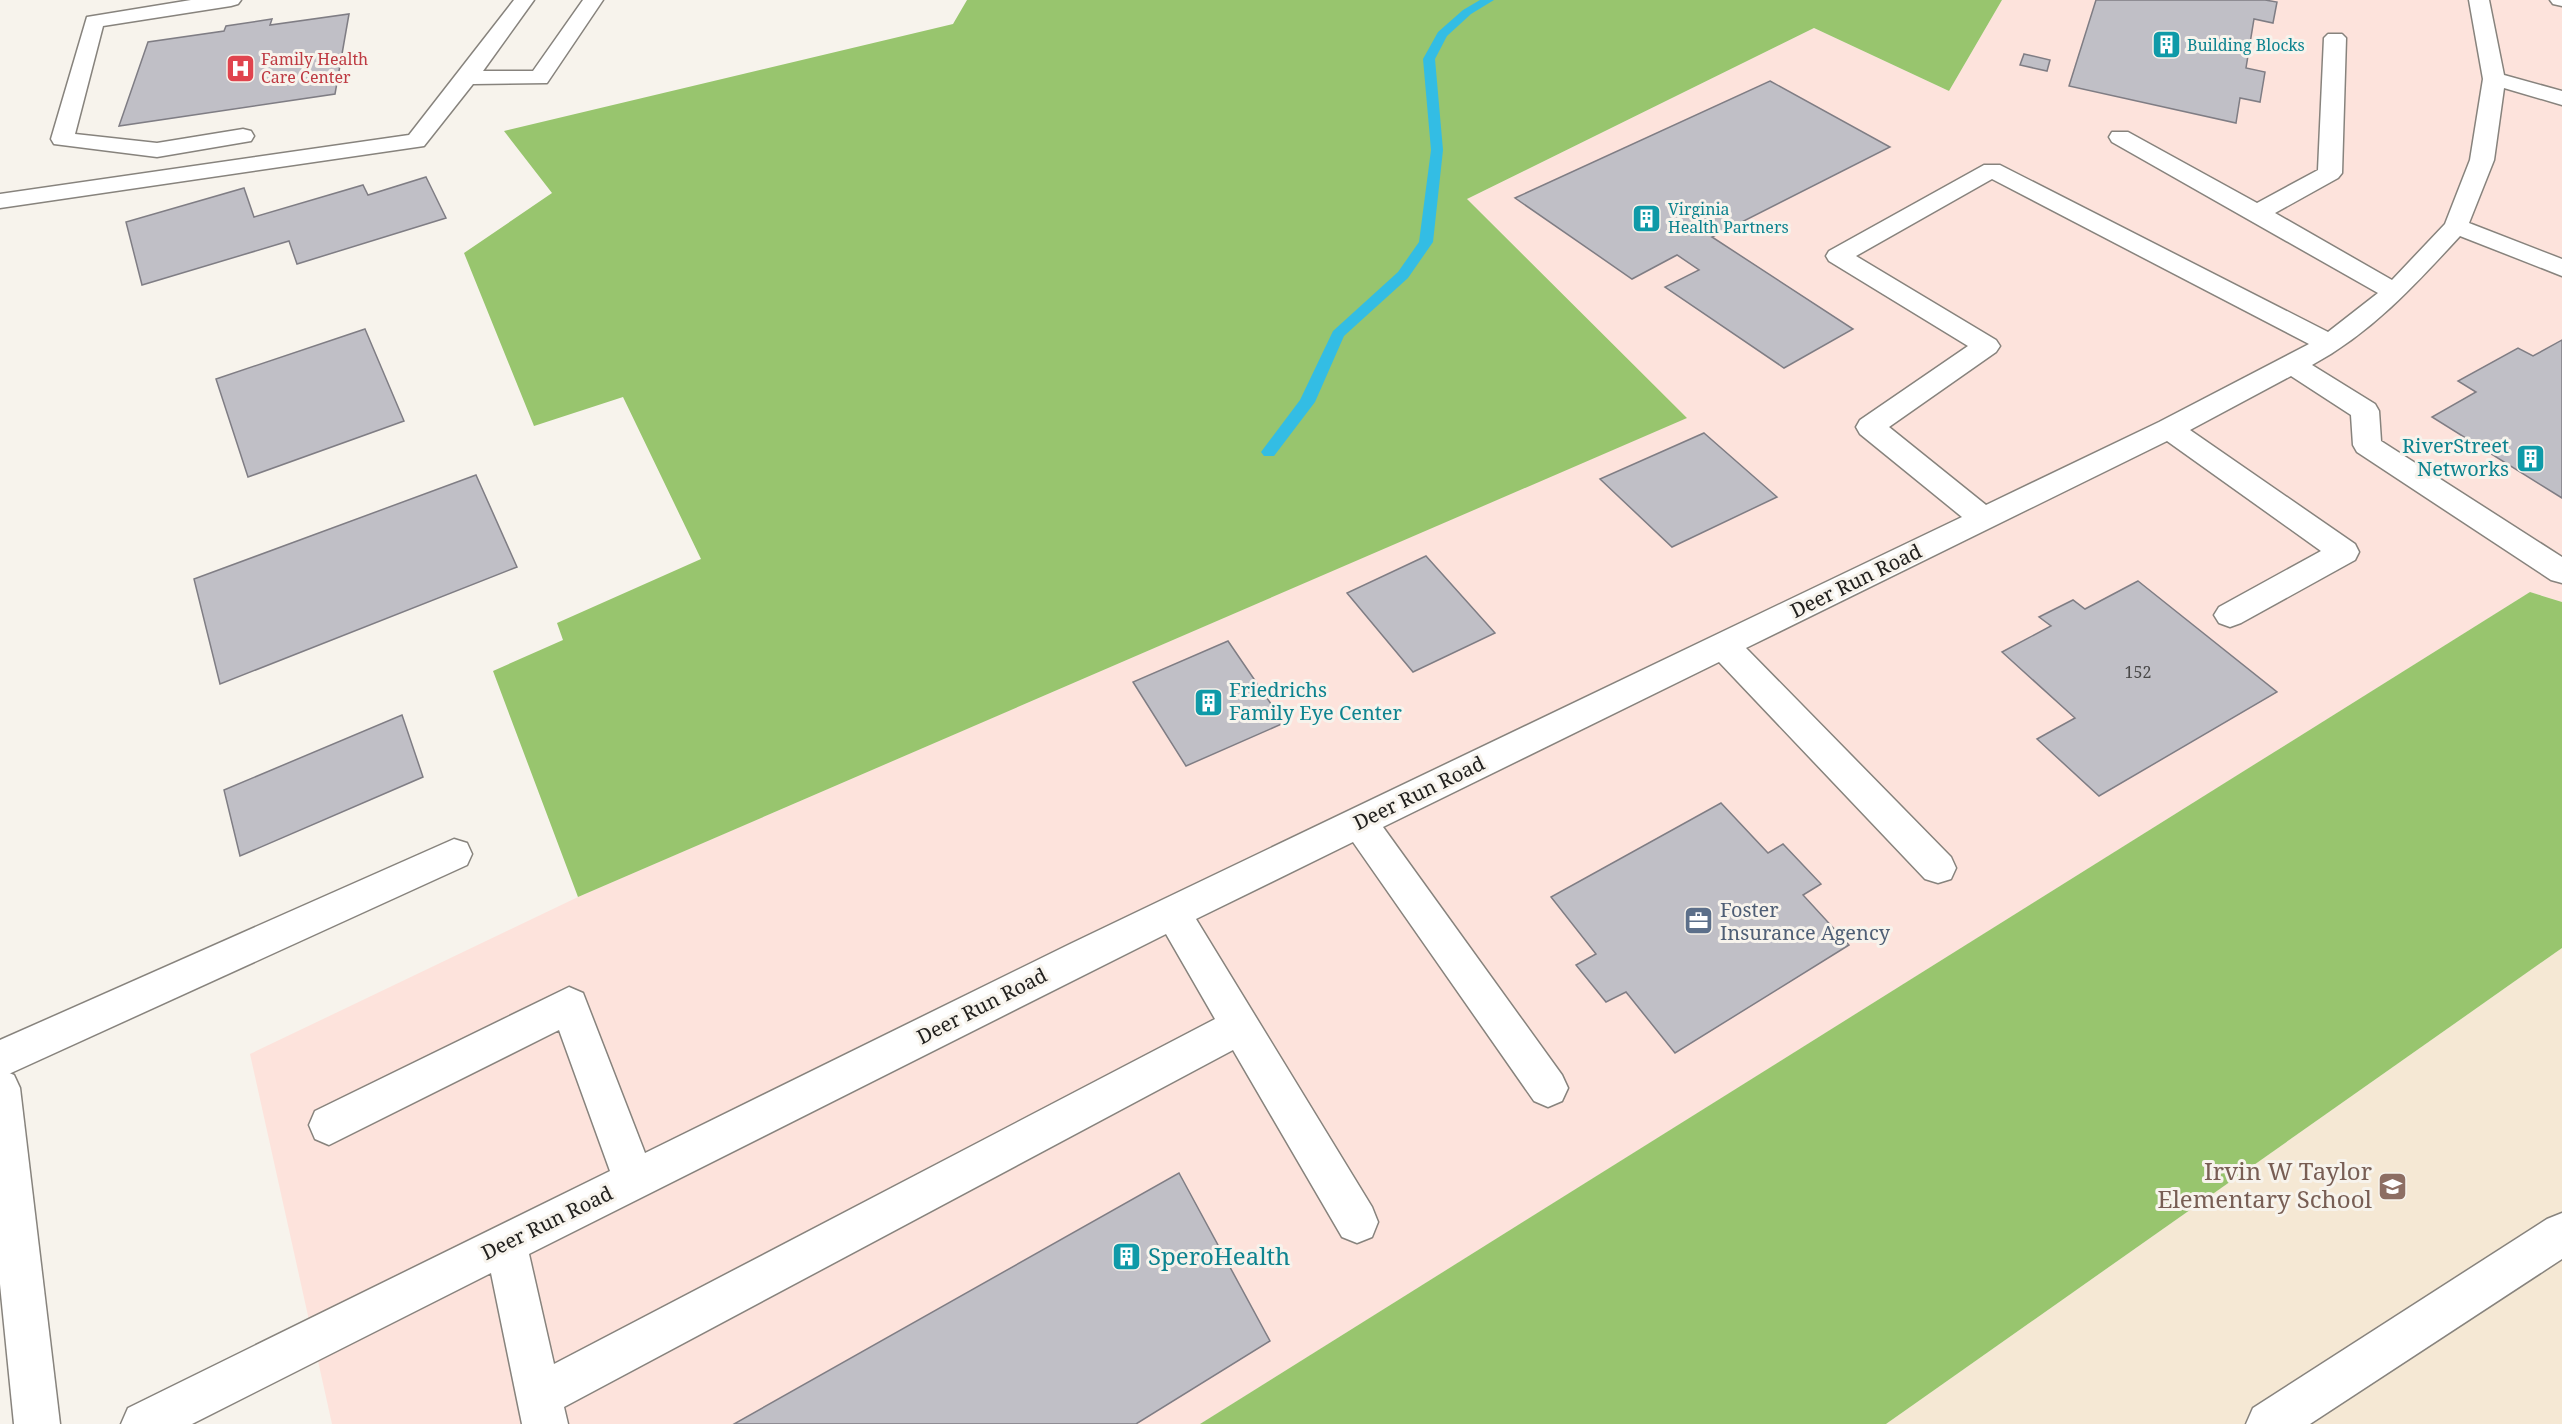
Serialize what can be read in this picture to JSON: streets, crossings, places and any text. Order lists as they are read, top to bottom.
{
  "streets": {
    "street": ["Deer Run Road"]
  },
  "places": {
    "building": [
      "Building Blocks",
      "Virginia Health Partners",
      "RiverStreet Networks",
      "Friedrichs Family Eye Center",
      "SperoHealth"
    ],
    "hospital": ["Family Health Care Center"],
    "office": ["Foster Insurance Agency"],
    "school or university": ["Irvin W Taylor Elementary School"]
  },
  "house_numbers": ["152"]
}
